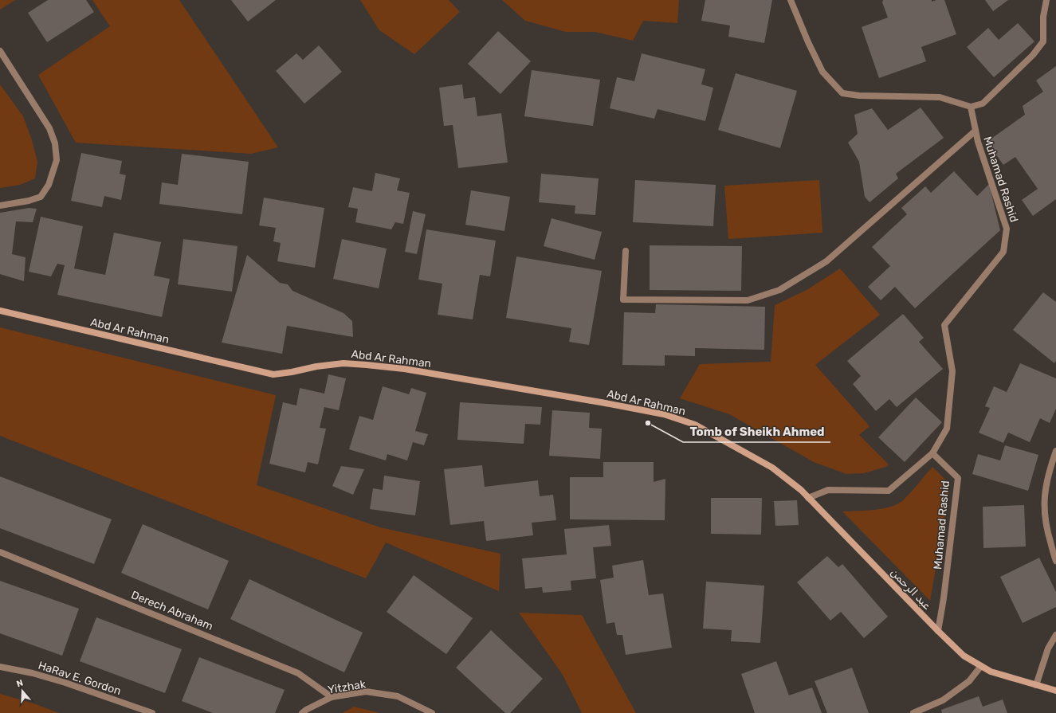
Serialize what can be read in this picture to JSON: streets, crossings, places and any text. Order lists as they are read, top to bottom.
{
  "streets": {
    "street": [
      "Muhamad Rashid",
      "Abd Ar Rahman",
      "عبد الرحمن",
      "Derech Abraham",
      "HaRav E. Gordon",
      "Yitzhak"
    ]
  },
  "crossings": [
    ["Muhamad Rashid", "عبد الرحمن"],
    ["Abd Ar Rahman", "عبد الرحمن"],
    ["Derech Abraham", "Yitzhak"]
  ],
  "places": ["Tomb of Sheikh Ahmed"],
  "north": "top"
}
